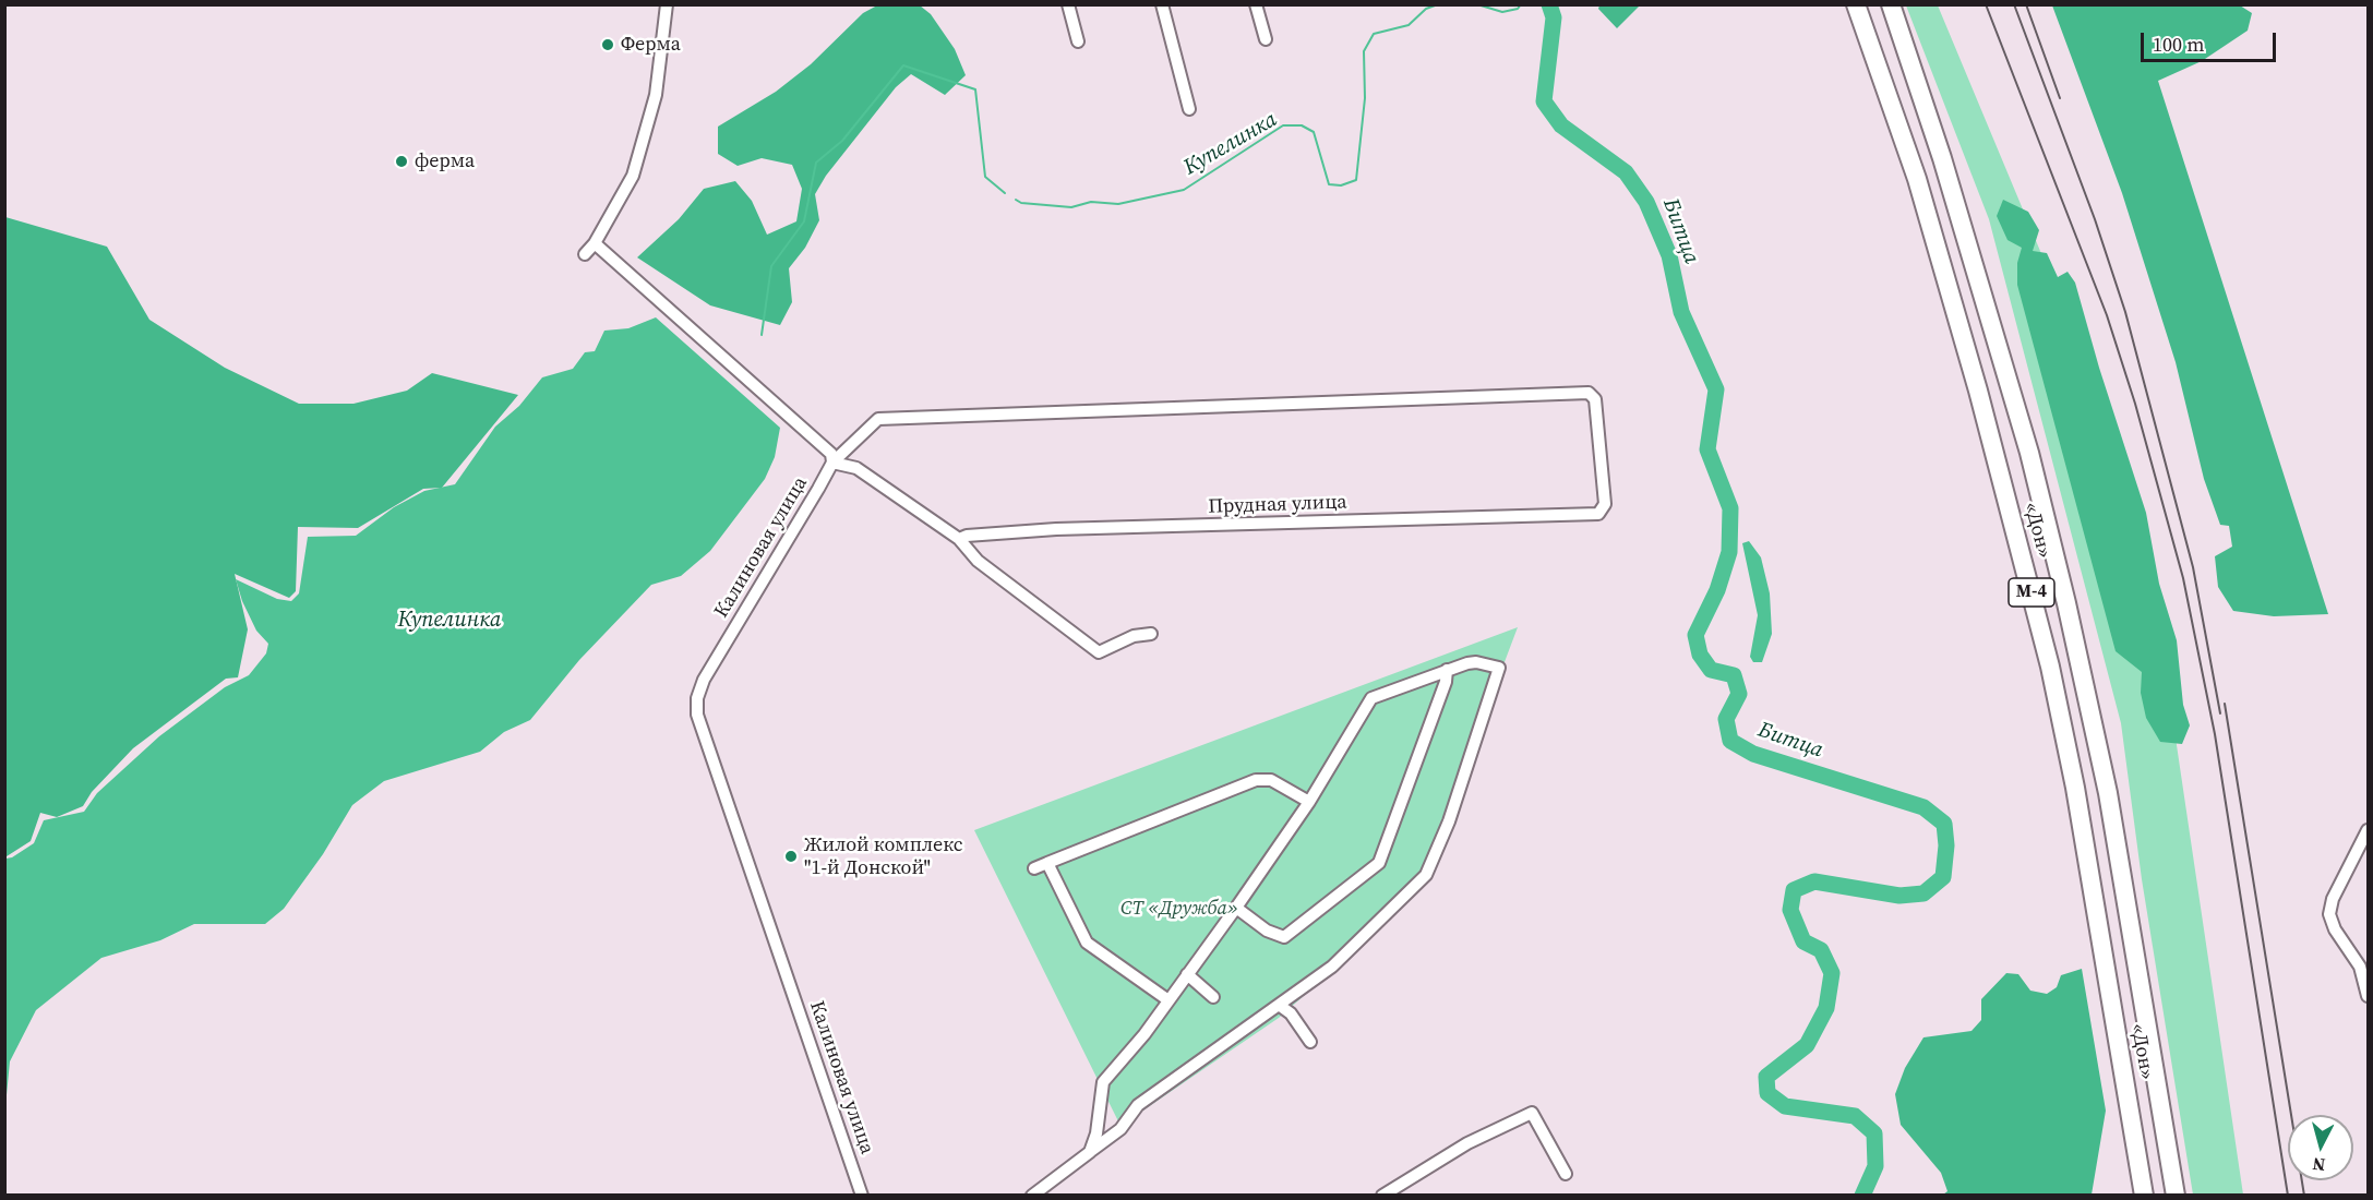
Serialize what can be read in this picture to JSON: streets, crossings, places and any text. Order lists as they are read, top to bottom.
{
  "streets": {
    "highway": ["«Дон»", "М-4"],
    "street": ["Прудная улица", "Калиновая улица"]
  },
  "crossings": [
    ["Прудная улица", "Калиновая улица"]
  ],
  "water": ["Купелинка", "Битца"],
  "parks": ["СТ «Дружба»"],
  "places": ["Ферма", "ферма", "Жилой комплекс \"1-й Донской\""],
  "scale_bar": "100 m",
  "north": "bottom"
}
